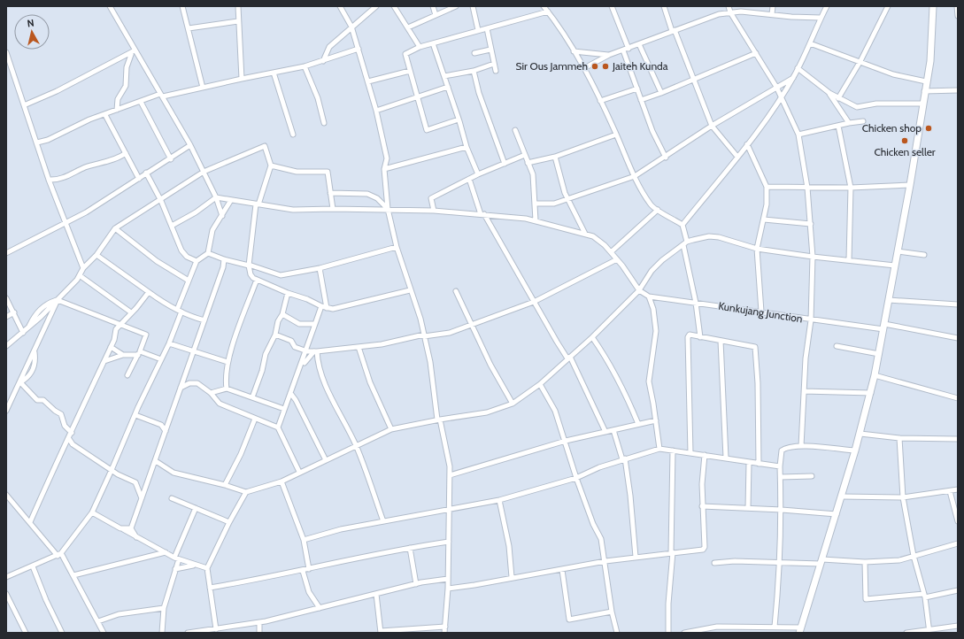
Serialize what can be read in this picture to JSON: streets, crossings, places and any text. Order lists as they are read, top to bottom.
{
  "streets": {
    "street": ["Kunkujang Junction"]
  },
  "places": [
    "Sir Ous Jammeh",
    "Jaiteh Kunda",
    "Chicken shop",
    "Chicken seller"
  ],
  "north": "top"
}
